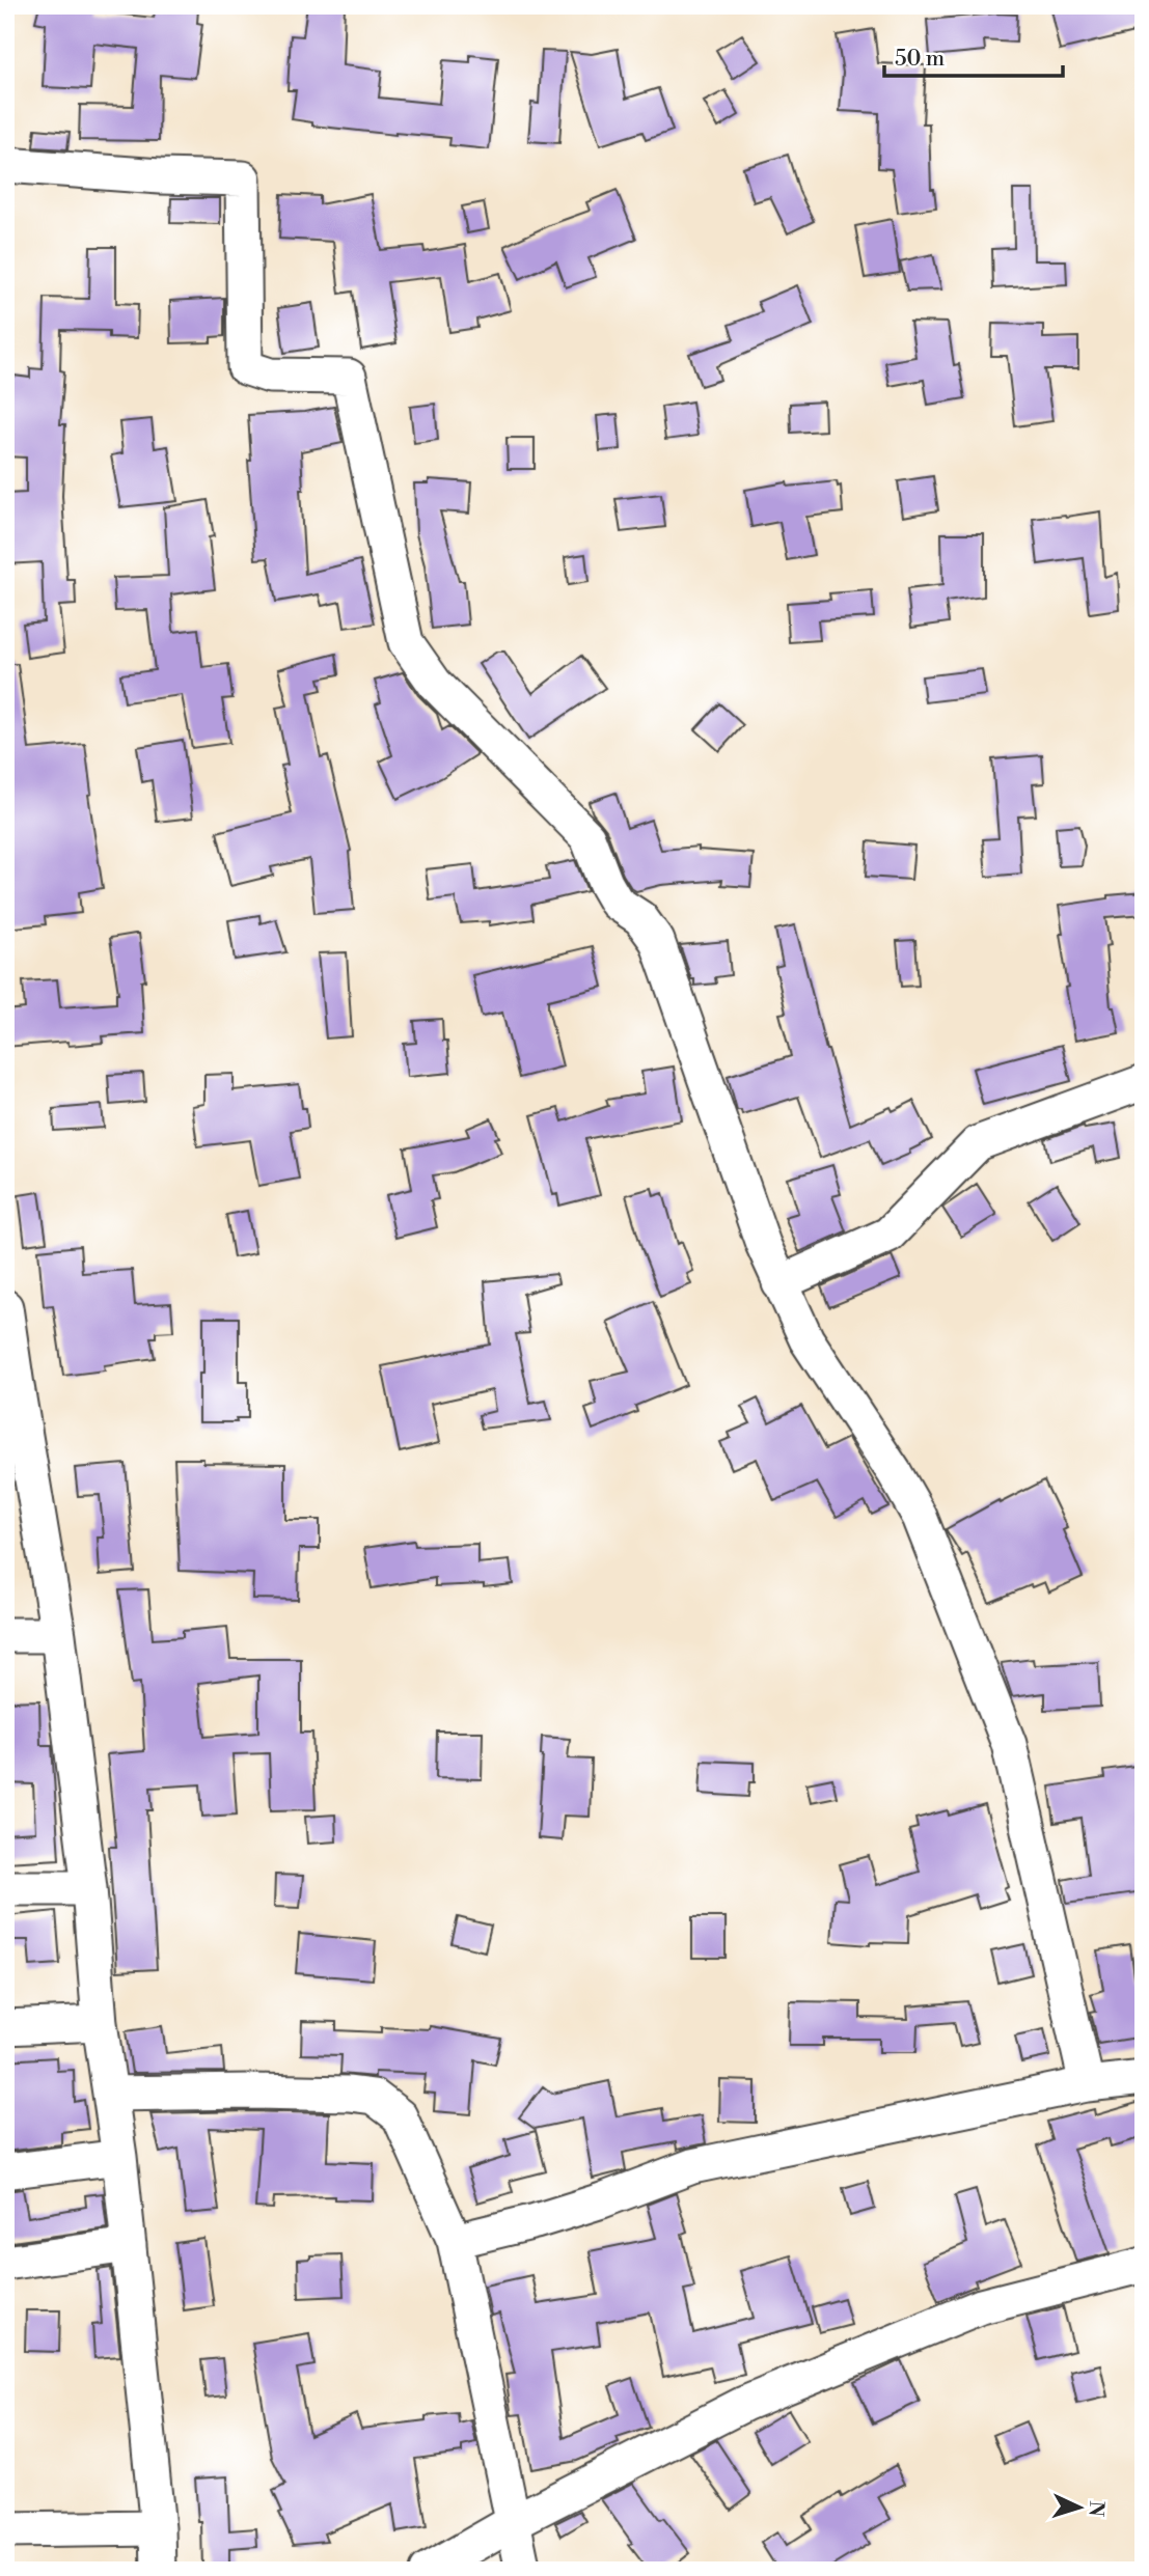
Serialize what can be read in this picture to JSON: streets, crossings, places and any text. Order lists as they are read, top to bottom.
{
  "scale_bar": "50 m",
  "north": "right"
}
